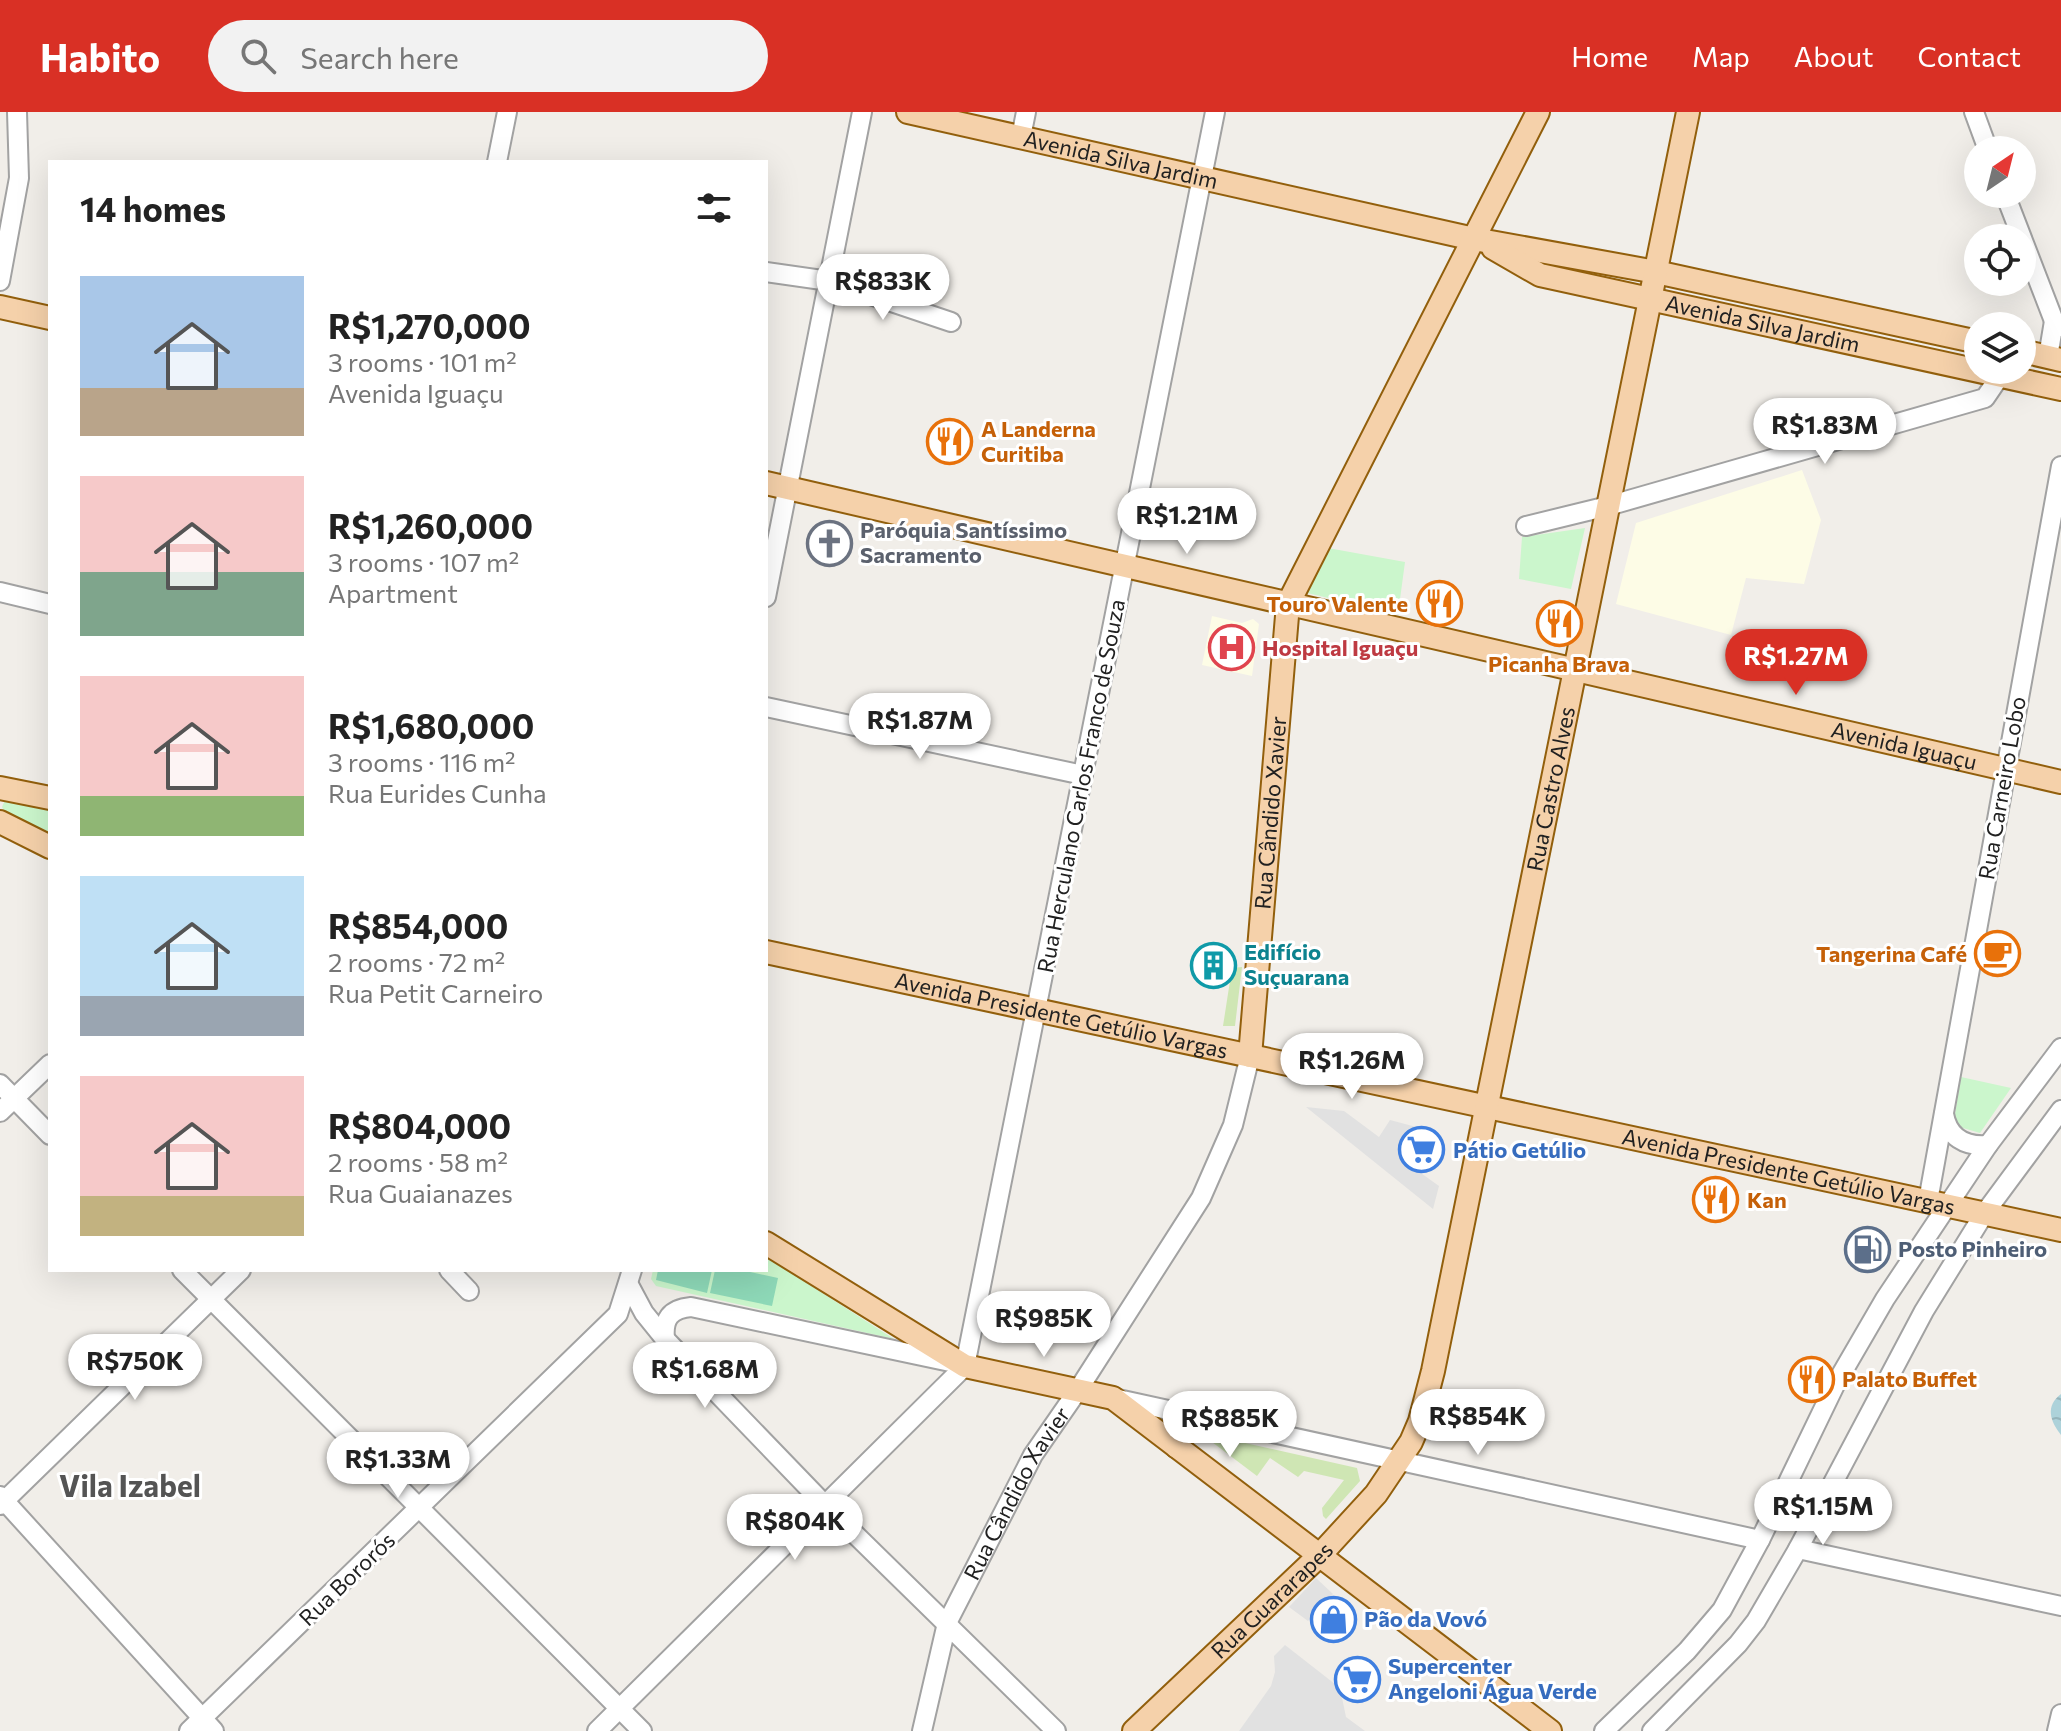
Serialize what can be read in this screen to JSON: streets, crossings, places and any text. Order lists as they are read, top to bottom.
{
  "streets": {
    "main road": [
      "Avenida Silva Jardim",
      "Avenida Iguaçu",
      "Rua Castro Alves",
      "Rua Cândido Xavier",
      "Avenida Presidente Getúlio Vargas",
      "Rua Guararapes"
    ],
    "street": ["Rua Herculano Carlos Franco de Souza", "Rua Carneiro Lobo", "Rua Bororós"]
  },
  "crossings": [
    ["Avenida Silva Jardim", "Rua Herculano Carlos Franco de Souza"],
    ["Avenida Silva Jardim", "Rua Castro Alves"],
    ["Avenida Silva Jardim", "Rua Cândido Xavier"],
    ["Avenida Iguaçu", "Rua Herculano Carlos Franco de Souza"],
    ["Avenida Iguaçu", "Rua Carneiro Lobo"],
    ["Avenida Iguaçu", "Rua Castro Alves"],
    ["Avenida Iguaçu", "Rua Cândido Xavier"],
    ["Rua Herculano Carlos Franco de Souza", "Avenida Presidente Getúlio Vargas"],
    ["Rua Carneiro Lobo", "Avenida Presidente Getúlio Vargas"],
    ["Rua Castro Alves", "Avenida Presidente Getúlio Vargas"],
    ["Rua Castro Alves", "Rua Guararapes"],
    ["Rua Cândido Xavier", "Avenida Presidente Getúlio Vargas"]
  ],
  "districts": ["Vila Izabel"],
  "places": {
    "restaurant": [
      "A Landerna Curitiba",
      "Touro Valente",
      "Picanha Brava",
      "Kan",
      "Palato Buffet"
    ],
    "church": ["Paróquia Santíssimo Sacramento"],
    "hospital": ["Hospital Iguaçu"],
    "cafe": ["Tangerina Café"],
    "building": ["Edifício Suçuarana"],
    "supermarket": ["Pátio Getúlio", "Supercenter Angeloni Água Verde"],
    "fuel station": ["Posto Pinheiro"],
    "shop": ["Pão da Vovó"]
  },
  "north": "top right",
  "page": {
    "header": "Habito",
    "search": "Search here",
    "nav": [
      "Home",
      "Map",
      "About",
      "Contact"
    ],
    "heading": "14 homes",
    "price": [
      "R$833K",
      "R$1.83M",
      "R$1.21M",
      "R$1.27M",
      "R$1.87M",
      "R$1.26M",
      "R$985K",
      "R$750K",
      "R$1.68M",
      "R$854K",
      "R$885K",
      "R$1.33M",
      "R$1.15M",
      "R$804K"
    ],
    "list": [
      {
        "name": "R$1,270,000",
        "note": "3 rooms · 101 m² · Avenida Iguaçu"
      },
      {
        "name": "R$1,260,000",
        "note": "3 rooms · 107 m² · Apartment"
      },
      {
        "name": "R$1,680,000",
        "note": "3 rooms · 116 m² · Rua Eurides Cunha"
      },
      {
        "name": "R$854,000",
        "note": "2 rooms · 72 m² · Rua Petit Carneiro"
      },
      {
        "name": "R$804,000",
        "note": "2 rooms · 58 m² · Rua Guaianazes"
      }
    ]
  }
}
